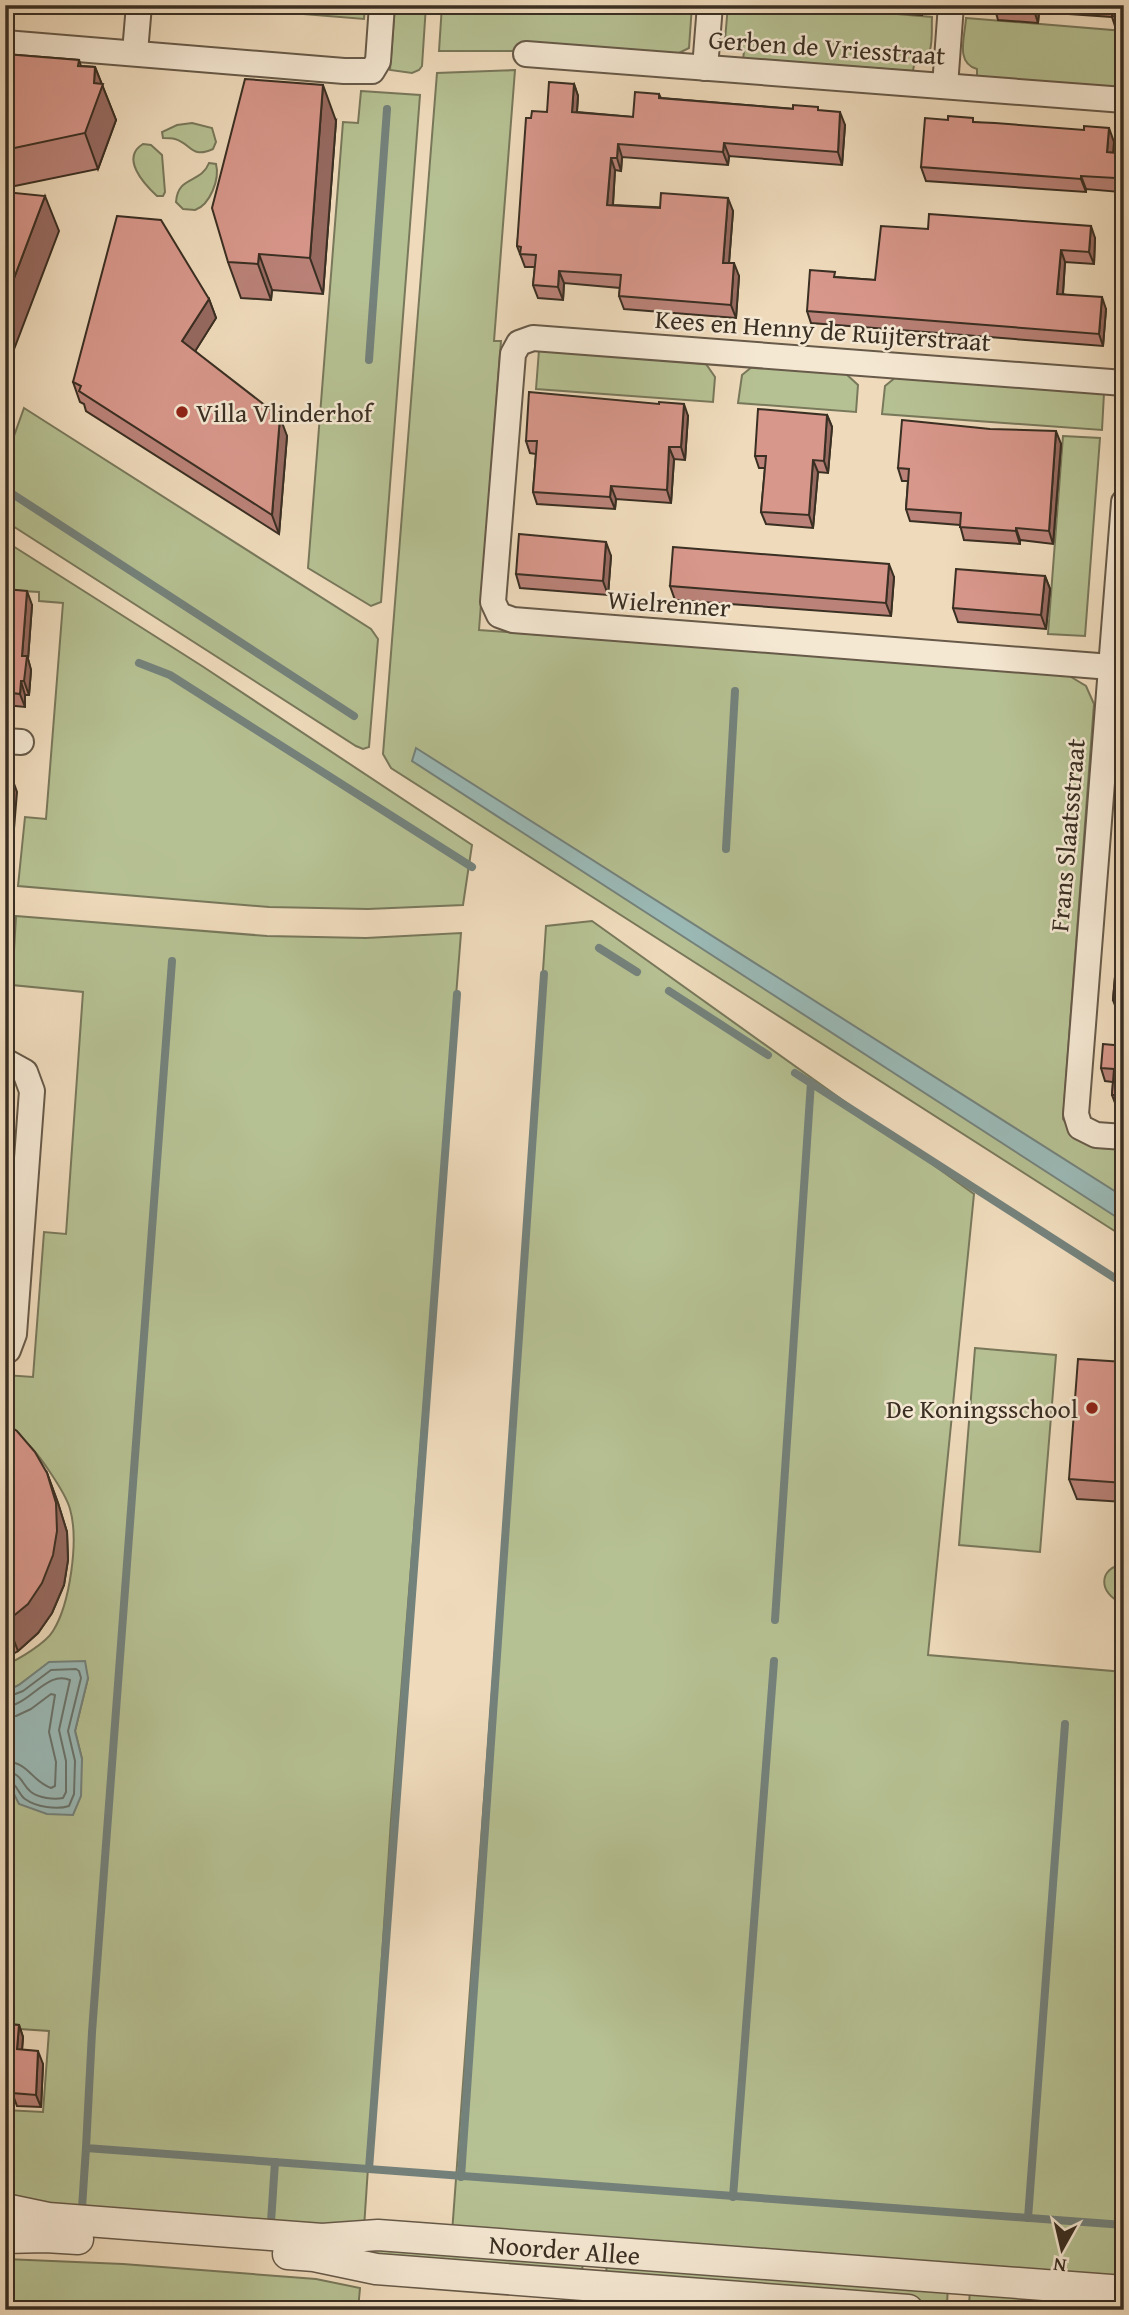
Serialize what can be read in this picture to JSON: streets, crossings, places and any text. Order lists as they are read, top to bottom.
{
  "streets": {
    "street": [
      "Gerben de Vriesstraat",
      "Kees en Henny de Ruijterstraat",
      "Wielrenner",
      "Frans Slaatsstraat",
      "Noorder Allee"
    ]
  },
  "crossings": [
    ["Kees en Henny de Ruijterstraat", "Wielrenner"],
    ["Wielrenner", "Frans Slaatsstraat"]
  ],
  "places": ["Villa Vlinderhof", "De Koningsschool"],
  "north": "bottom"
}
